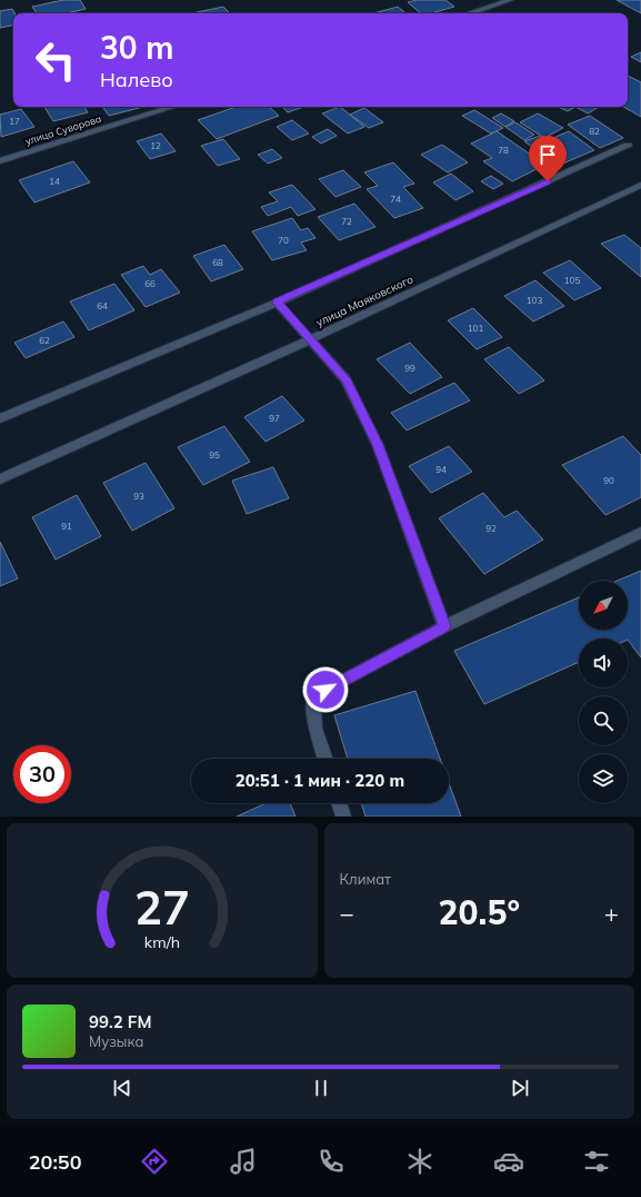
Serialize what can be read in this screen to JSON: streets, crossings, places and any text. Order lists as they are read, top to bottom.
{
  "streets": {
    "street": ["улица Суворова", "улица Маяковского"]
  },
  "house_numbers": [
    "17",
    "82",
    "12",
    "78",
    "14",
    "74",
    "72",
    "70",
    "68",
    "105",
    "66",
    "103",
    "64",
    "101",
    "62",
    "99",
    "97",
    "95",
    "94",
    "90",
    "93",
    "91",
    "92"
  ],
  "north": "bottom left",
  "page": {
    "turn": ["30 m", "Налево"],
    "limit": "30",
    "trip": "20:51 · 1 мин · 220 m",
    "tile": "Климат",
    "heat": ["−", "20.5°", "+"],
    "song": ["99.2 FM", "Музыка"],
    "tabs": "20:50",
    "gauge": ["27", "km/h"]
  }
}
